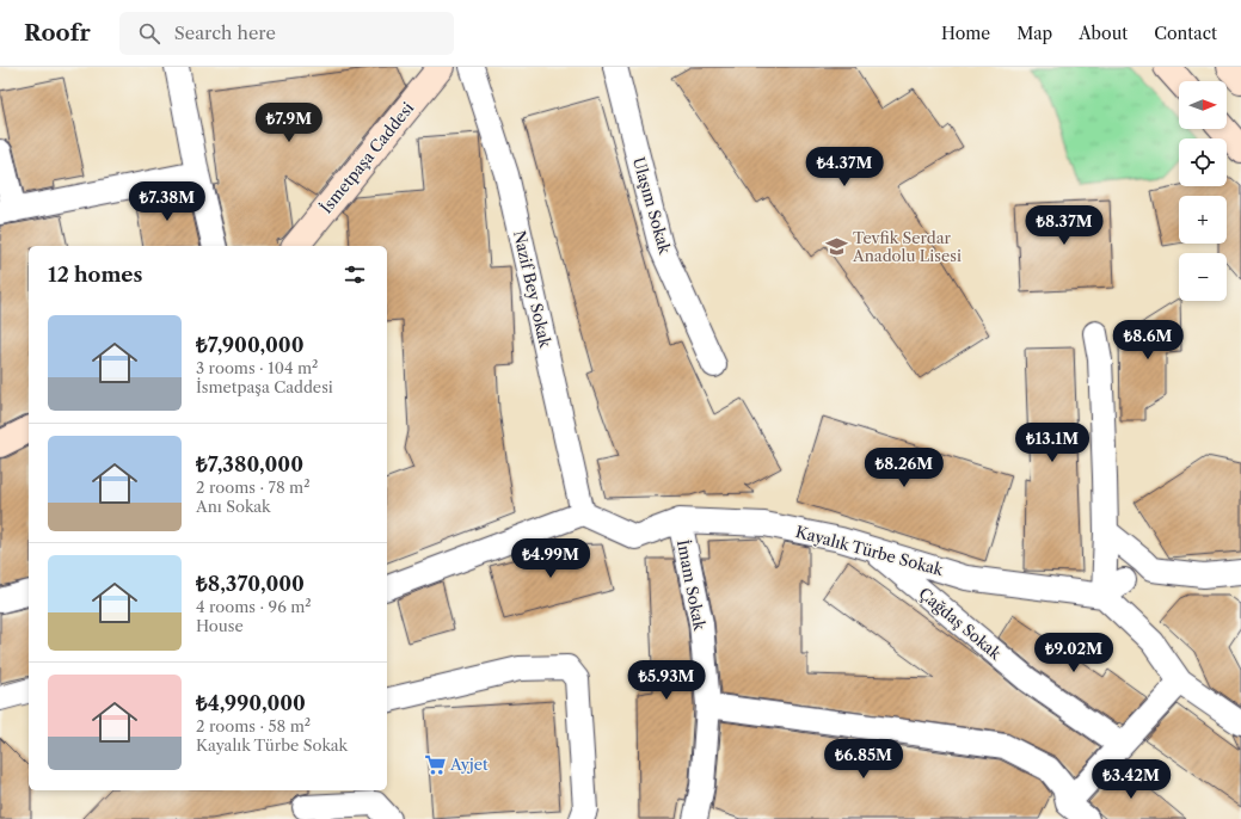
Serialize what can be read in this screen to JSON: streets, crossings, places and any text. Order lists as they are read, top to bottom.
{
  "streets": {
    "street": [
      "İsmetpaşa Caddesi",
      "Ulaşım Sokak",
      "Nazif Bey Sokak",
      "Kayalık Türbe Sokak",
      "İmam Sokak",
      "Çağdaş Sokak"
    ]
  },
  "crossings": [
    ["Nazif Bey Sokak", "Kayalık Türbe Sokak"],
    ["Kayalık Türbe Sokak", "İmam Sokak"],
    ["Kayalık Türbe Sokak", "Çağdaş Sokak"]
  ],
  "places": {
    "school or university": ["Tevfik Serdar Anadolu Lisesi"],
    "supermarket": ["Ayjet"]
  },
  "north": "right",
  "page": {
    "header": "Roofr",
    "search": "Search here",
    "nav": [
      "Home",
      "Map",
      "About",
      "Contact"
    ],
    "map_buttons": ["+", "−"],
    "price": [
      "₺7.9M",
      "₺4.37M",
      "₺7.38M",
      "₺8.37M",
      "₺8.6M",
      "₺13.1M",
      "₺8.26M",
      "₺4.99M",
      "₺9.02M",
      "₺5.93M",
      "₺6.85M",
      "₺3.42M"
    ],
    "heading": "12 homes",
    "list": [
      {
        "name": "₺7,900,000",
        "note": "3 rooms · 104 m² · İsmetpaşa Caddesi"
      },
      {
        "name": "₺7,380,000",
        "note": "2 rooms · 78 m² · Anı Sokak"
      },
      {
        "name": "₺8,370,000",
        "note": "4 rooms · 96 m² · House"
      },
      {
        "name": "₺4,990,000",
        "note": "2 rooms · 58 m² · Kayalık Türbe Sokak"
      }
    ]
  }
}
